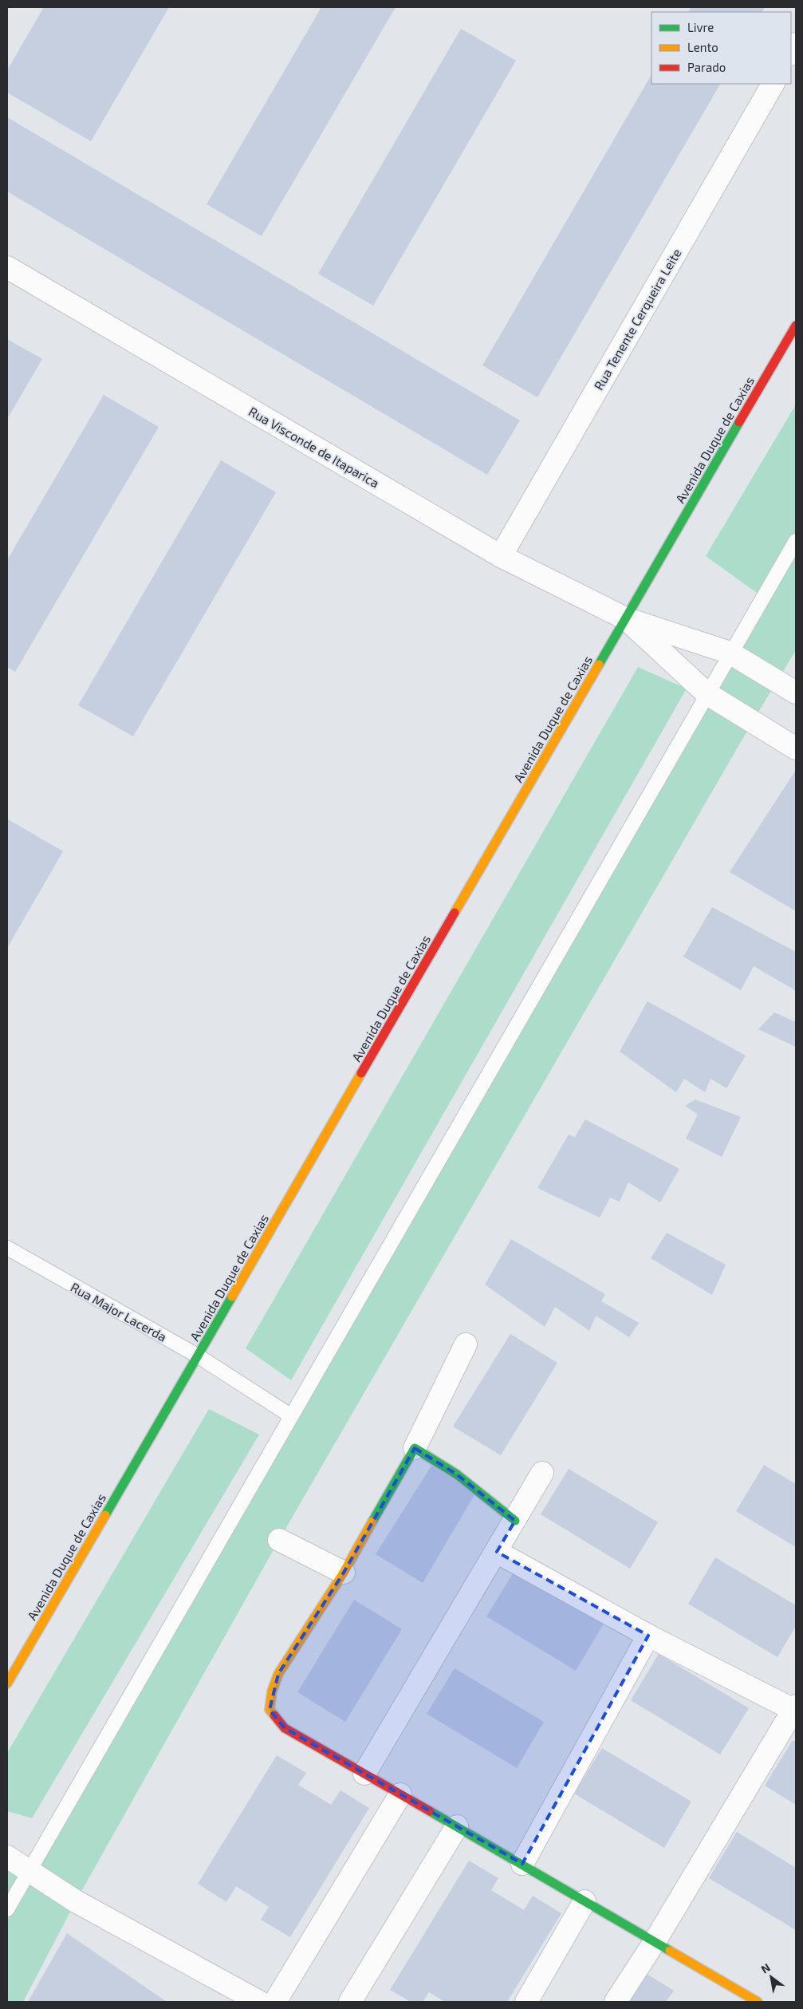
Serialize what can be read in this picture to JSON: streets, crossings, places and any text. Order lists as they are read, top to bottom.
{
  "streets": {
    "main road": ["Avenida Duque de Caxias"],
    "street": ["Rua Tenente Cerqueira Leite", "Rua Visconde de Itaparica"],
    "lane": ["Rua Major Lacerda"]
  },
  "crossings": [
    ["Rua Tenente Cerqueira Leite", "Rua Visconde de Itaparica"],
    ["Avenida Duque de Caxias", "Rua Visconde de Itaparica"],
    ["Avenida Duque de Caxias", "Rua Major Lacerda"]
  ],
  "legend": ["Livre", "Lento", "Parado"],
  "north": "top left"
}
